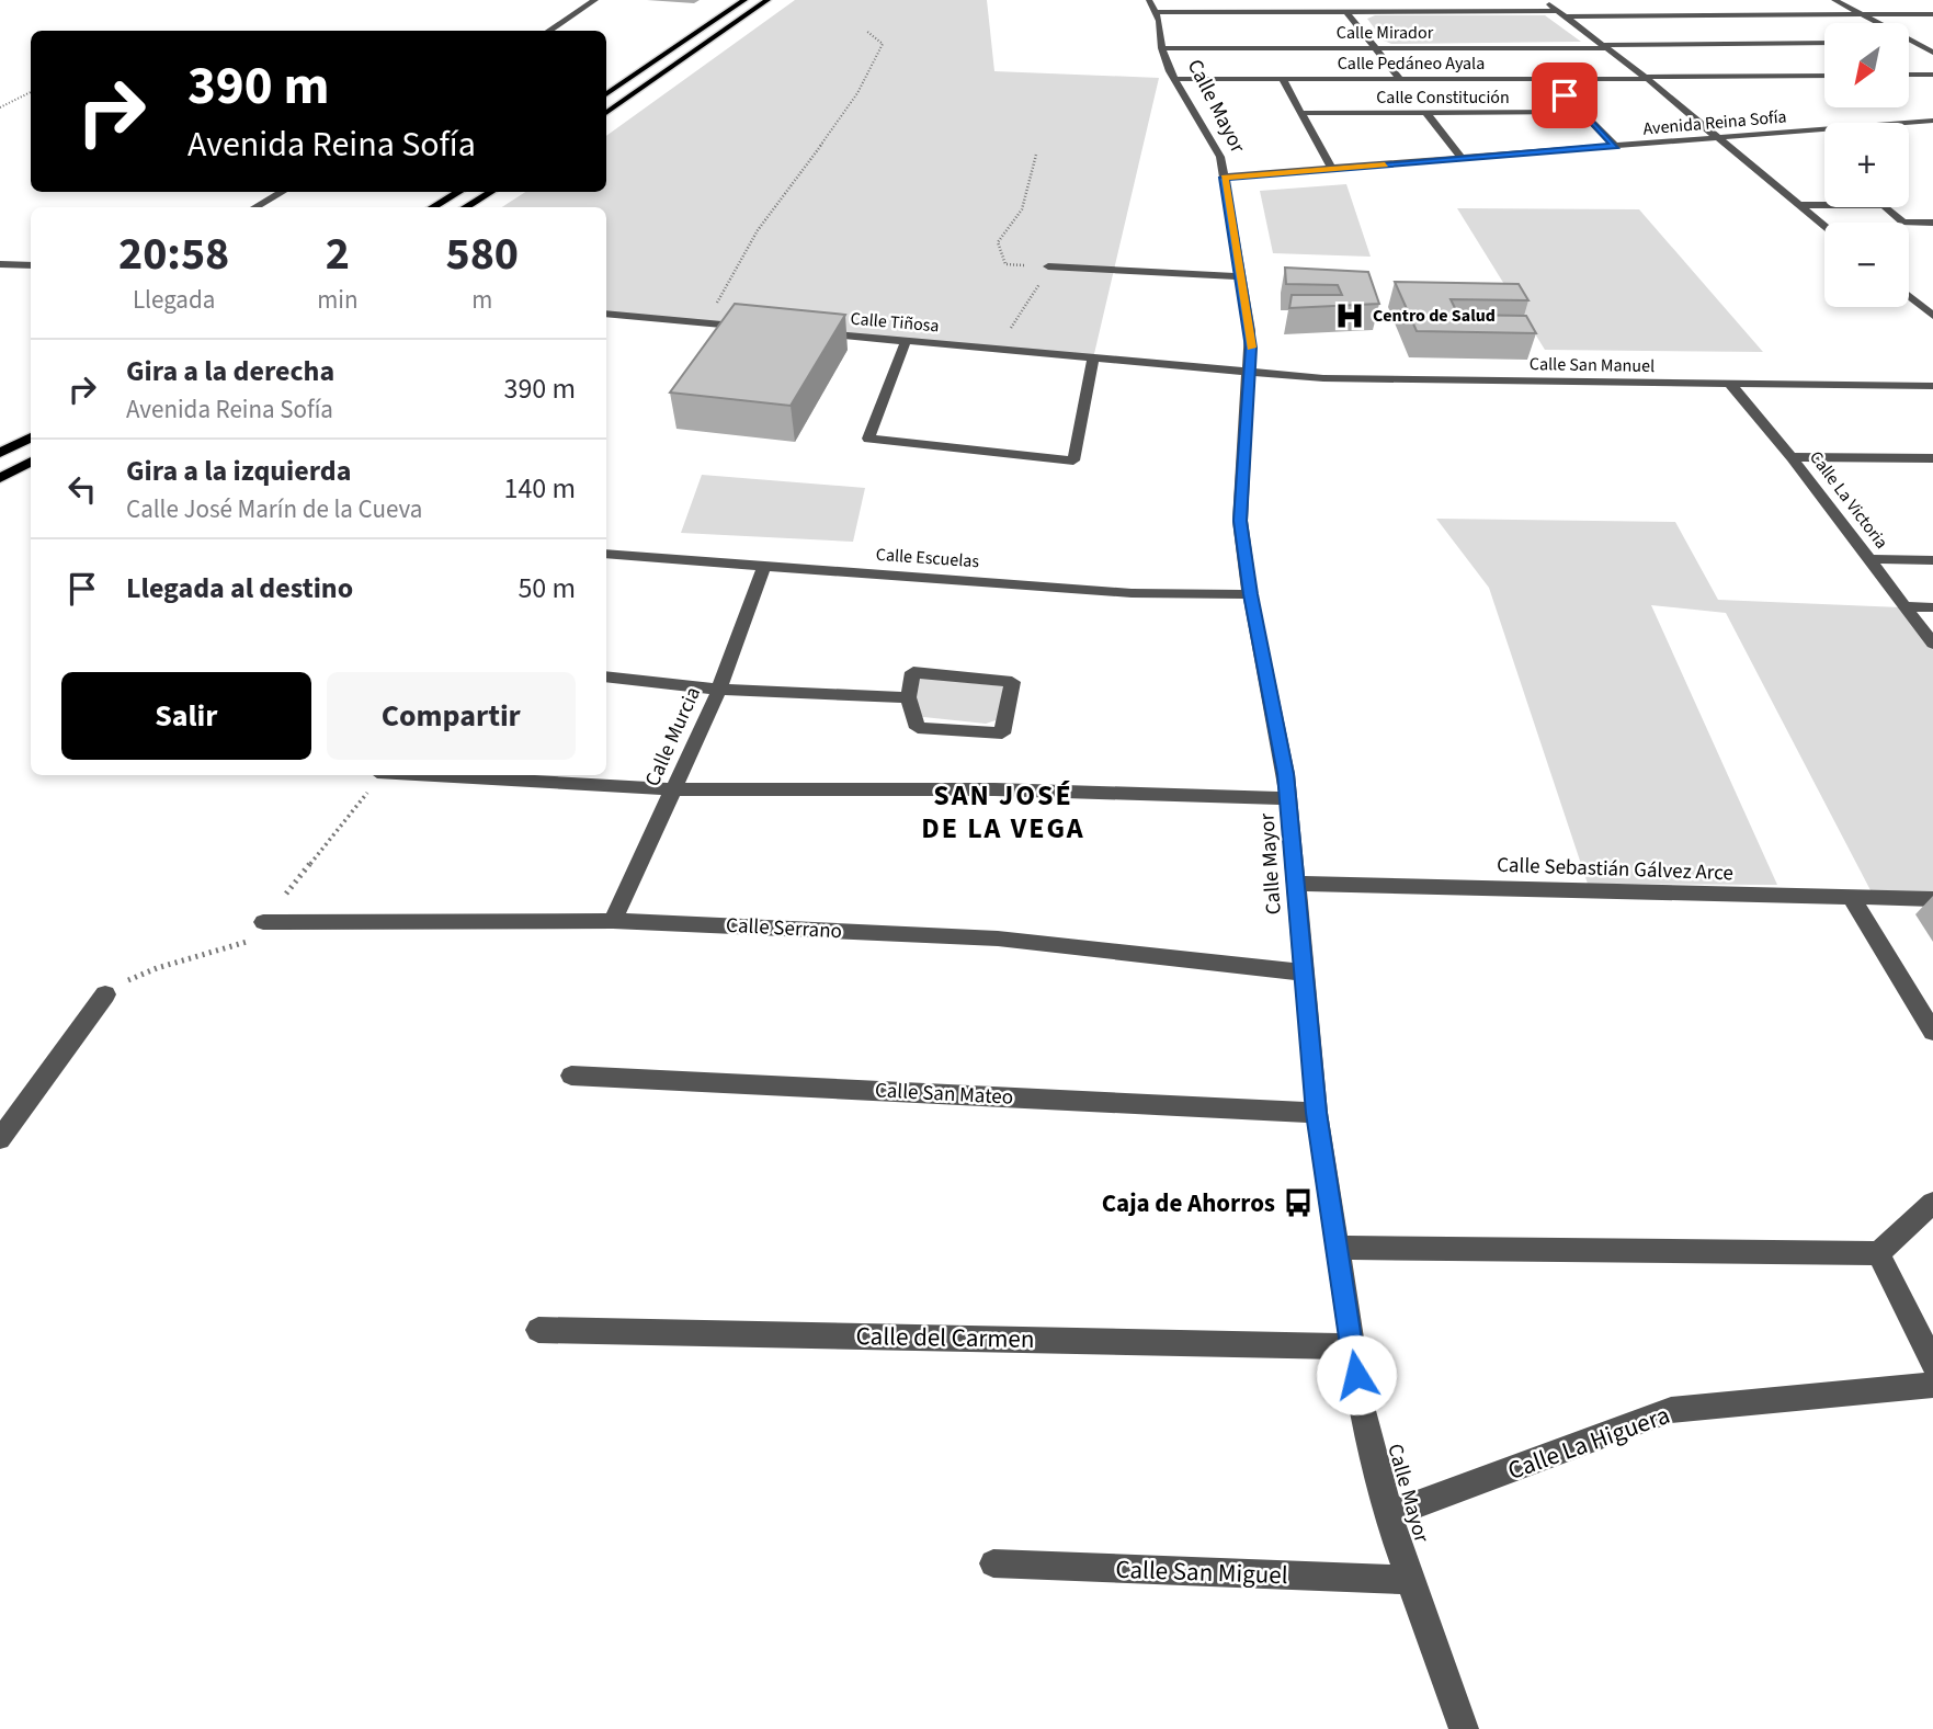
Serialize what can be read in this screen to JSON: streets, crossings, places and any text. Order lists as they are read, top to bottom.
{
  "streets": {
    "street": [
      "Calle Mirador",
      "Calle Pedáneo Ayala",
      "Calle Constitución",
      "Calle Mayor",
      "Avenida Reina Sofía",
      "Calle Tiñosa",
      "Calle San Manuel",
      "Calle La Victoria",
      "Calle Escuelas",
      "Calle Murcia",
      "Calle Sebastián Gálvez Arce",
      "Calle Serrano",
      "Calle San Mateo",
      "Calle del Carmen",
      "Calle La Higuera",
      "Calle San Miguel"
    ]
  },
  "crossings": [
    ["Calle Mirador", "Calle Mayor"],
    ["Calle Pedáneo Ayala", "Calle Mayor"],
    ["Calle Mayor", "Avenida Reina Sofía"],
    ["Calle Mayor", "Calle San Manuel"],
    ["Calle Mayor", "Calle Escuelas"],
    ["Calle Mayor", "Calle Sebastián Gálvez Arce"],
    ["Calle Mayor", "Calle Serrano"],
    ["Calle Mayor", "Calle San Mateo"],
    ["Calle Mayor", "Calle del Carmen"],
    ["Calle Mayor", "Calle La Higuera"],
    ["Calle Mayor", "Calle San Miguel"],
    ["Calle Tiñosa", "Calle San Manuel"],
    ["Calle San Manuel", "Calle La Victoria"],
    ["Calle Escuelas", "Calle Murcia"],
    ["Calle Murcia", "Calle Serrano"]
  ],
  "districts": ["SAN JOSÉ DE LA VEGA"],
  "places": {
    "hospital": ["Centro de Salud"],
    "bus stop": ["Caja de Ahorros"]
  },
  "north": "bottom left",
  "page": {
    "map_buttons": ["+", "−"],
    "turn": ["390 m", "Avenida Reina Sofía"],
    "eta": [
      "20:58",
      "Llegada",
      "2",
      "min",
      "580",
      "m"
    ],
    "list": [
      {
        "name": "Gira a la derecha",
        "note": "Avenida Reina Sofía",
        "value": "390 m"
      },
      {
        "name": "Gira a la izquierda",
        "note": "Calle José Marín de la Cueva",
        "value": "140 m"
      },
      {
        "name": "Llegada al destino",
        "value": "50 m"
      }
    ],
    "buttons": ["Salir", "Compartir"]
  }
}
